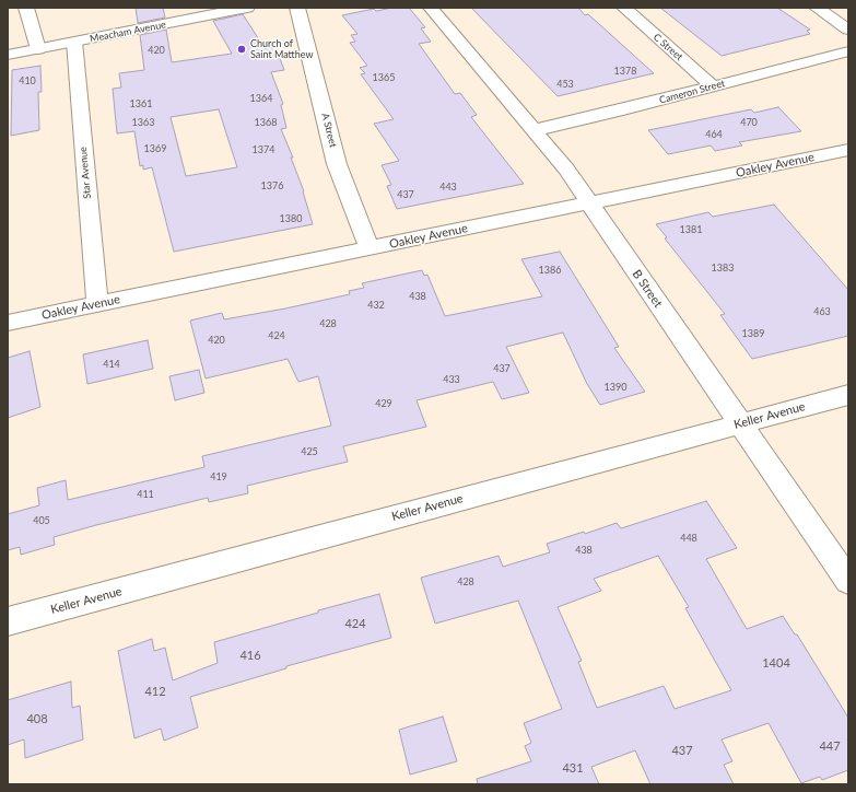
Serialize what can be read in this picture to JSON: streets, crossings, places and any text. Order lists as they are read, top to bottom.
{
  "streets": {
    "street": [
      "Meacham Avenue",
      "C Street",
      "Cameron Street",
      "A Street",
      "Oakley Avenue",
      "Star Avenue",
      "B Street",
      "Keller Avenue"
    ]
  },
  "crossings": [
    ["Meacham Avenue", "Star Avenue"],
    ["C Street", "Cameron Street"],
    ["Cameron Street", "B Street"],
    ["A Street", "Oakley Avenue"],
    ["Oakley Avenue", "Star Avenue"],
    ["Oakley Avenue", "B Street"],
    ["B Street", "Keller Avenue"]
  ],
  "places": ["Church of Saint Matthew"],
  "house_numbers": [
    "420",
    "1378",
    "1365",
    "410",
    "453",
    "1364",
    "1361",
    "1363",
    "1368",
    "470",
    "464",
    "1369",
    "1374",
    "1376",
    "443",
    "437",
    "1380",
    "1381",
    "1383",
    "1386",
    "438",
    "432",
    "463",
    "428",
    "1389",
    "424",
    "420",
    "414",
    "437",
    "433",
    "1390",
    "429",
    "425",
    "419",
    "411",
    "405",
    "448",
    "438",
    "428",
    "424",
    "416",
    "1404",
    "412",
    "408",
    "447",
    "437",
    "431"
  ]
}
